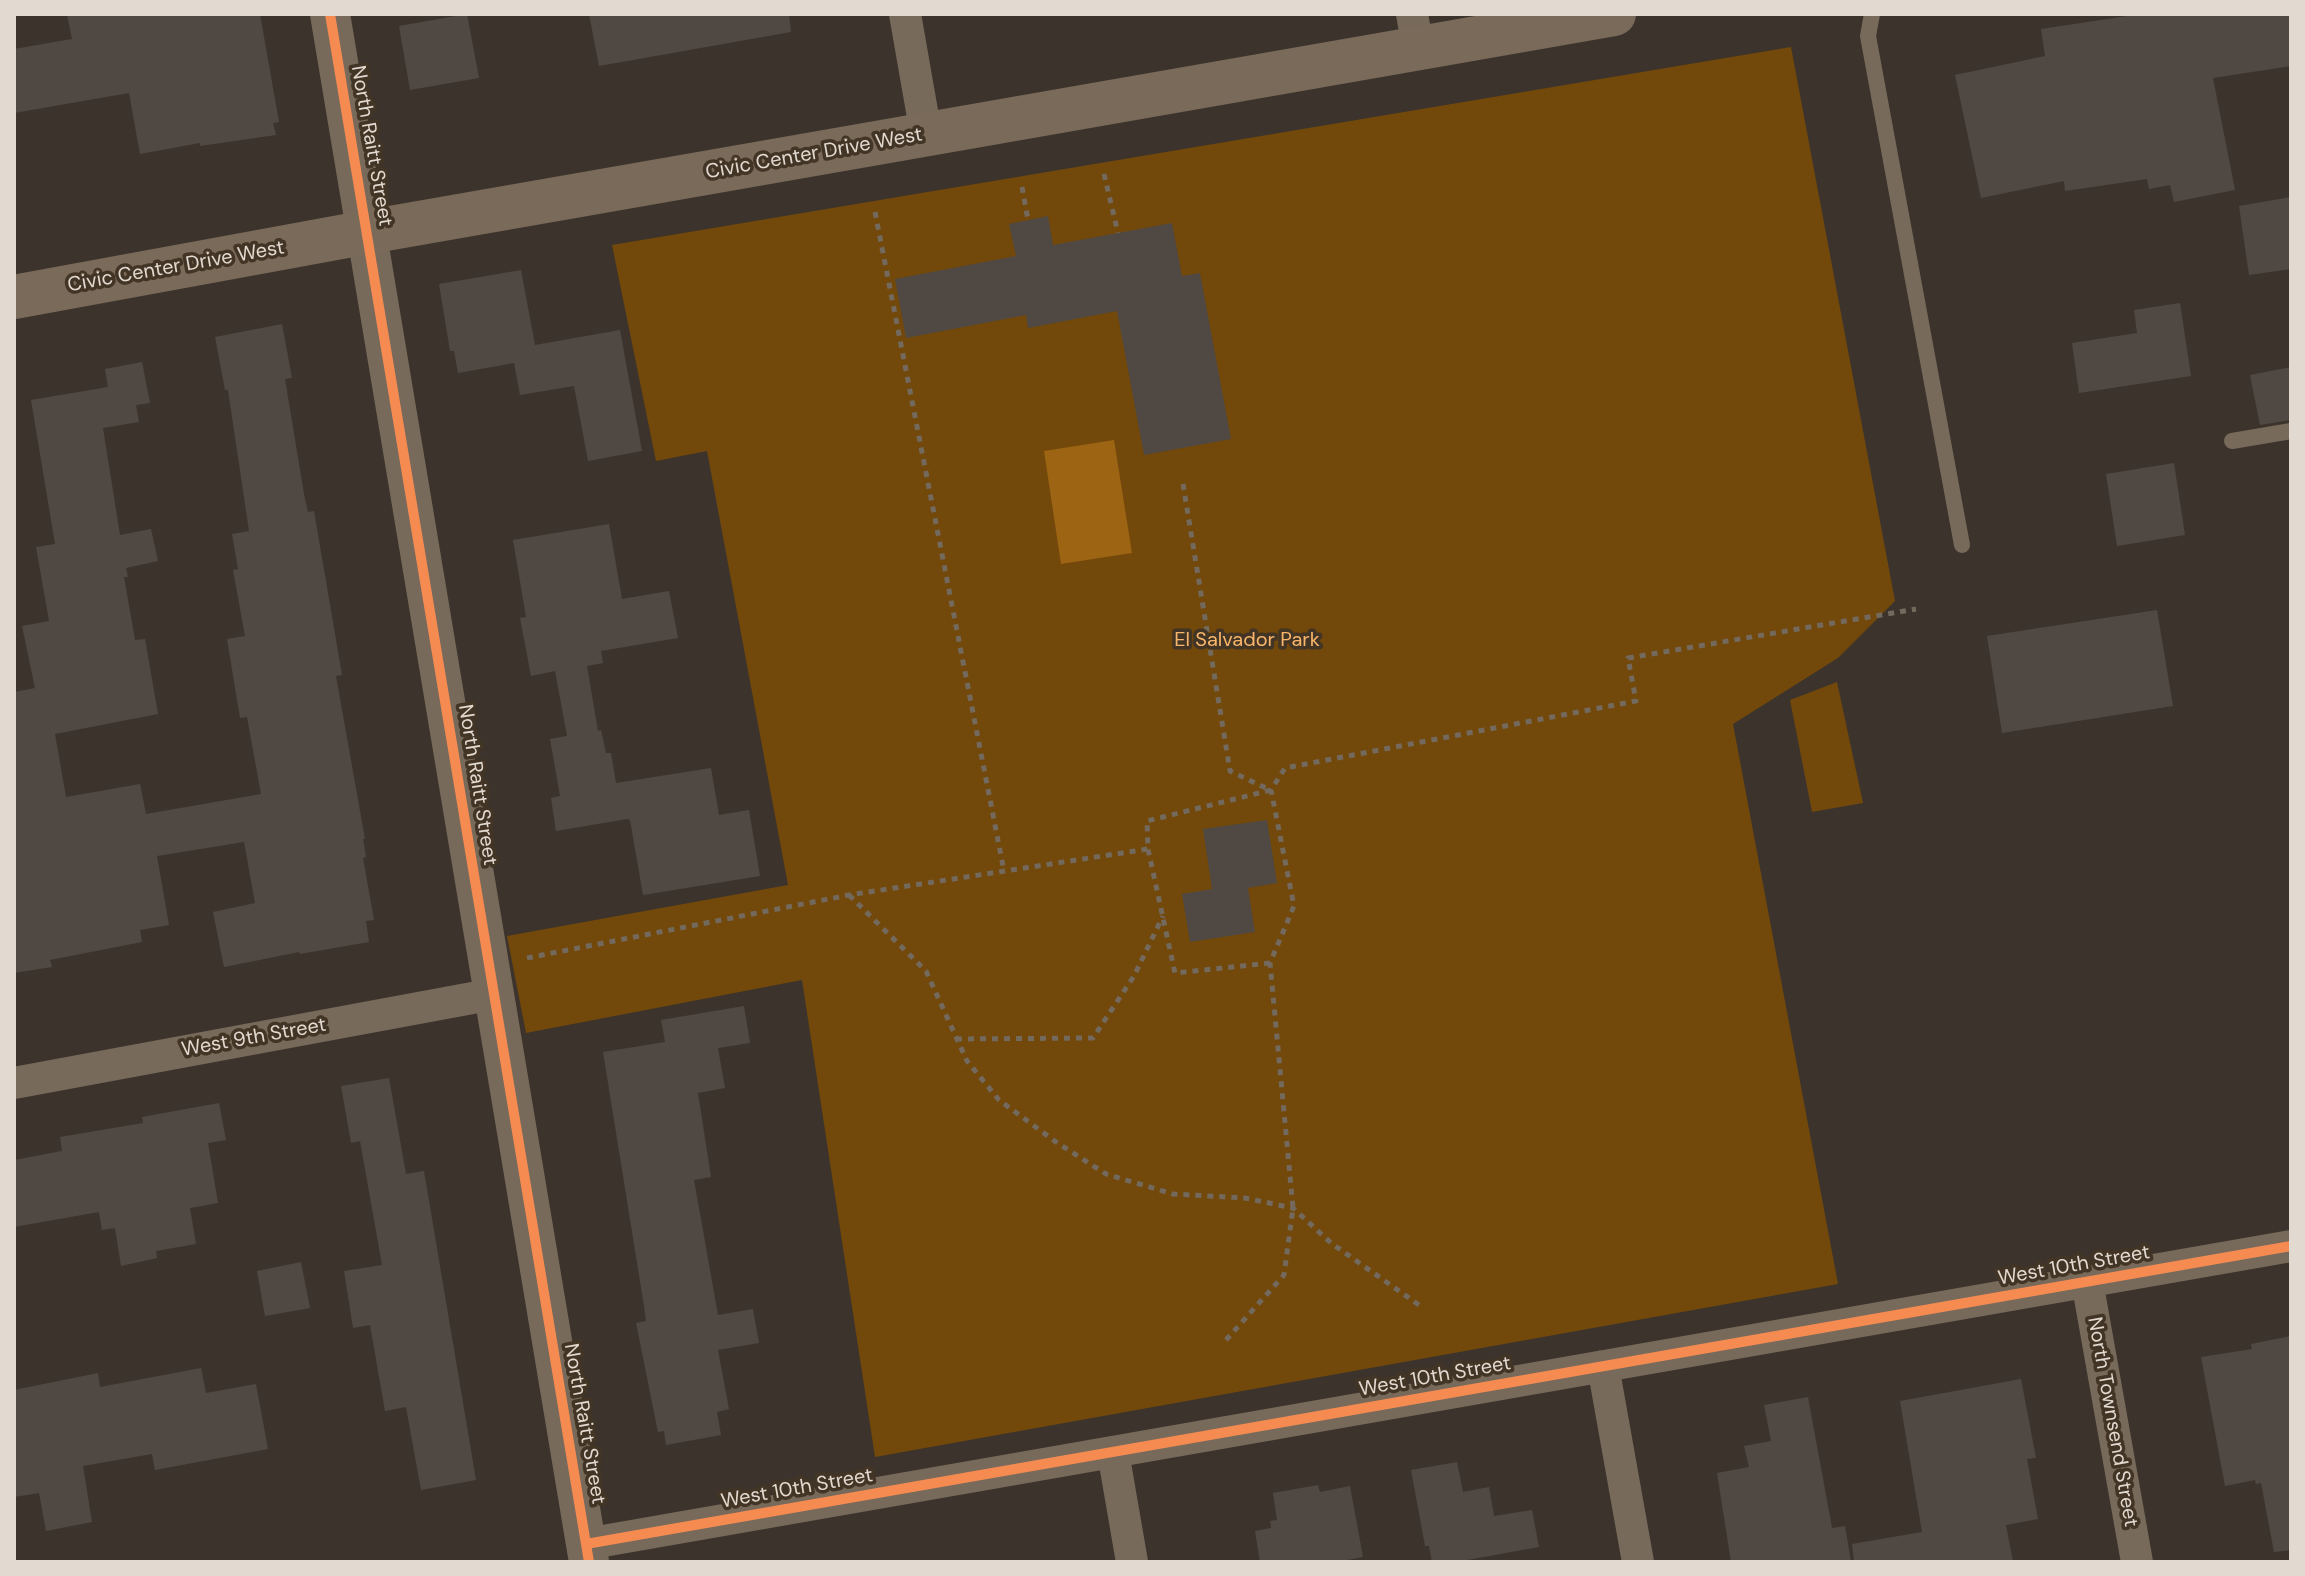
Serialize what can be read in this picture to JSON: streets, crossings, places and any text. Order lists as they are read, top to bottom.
{
  "streets": {
    "main road": ["Civic Center Drive West"],
    "street": [
      "North Raitt Street",
      "West 9th Street",
      "West 10th Street",
      "North Townsend Street"
    ]
  },
  "crossings": [
    ["North Raitt Street", "Civic Center Drive West"],
    ["North Raitt Street", "West 9th Street"],
    ["North Raitt Street", "West 10th Street"],
    ["West 10th Street", "North Townsend Street"]
  ],
  "parks": ["El Salvador Park"]
}
